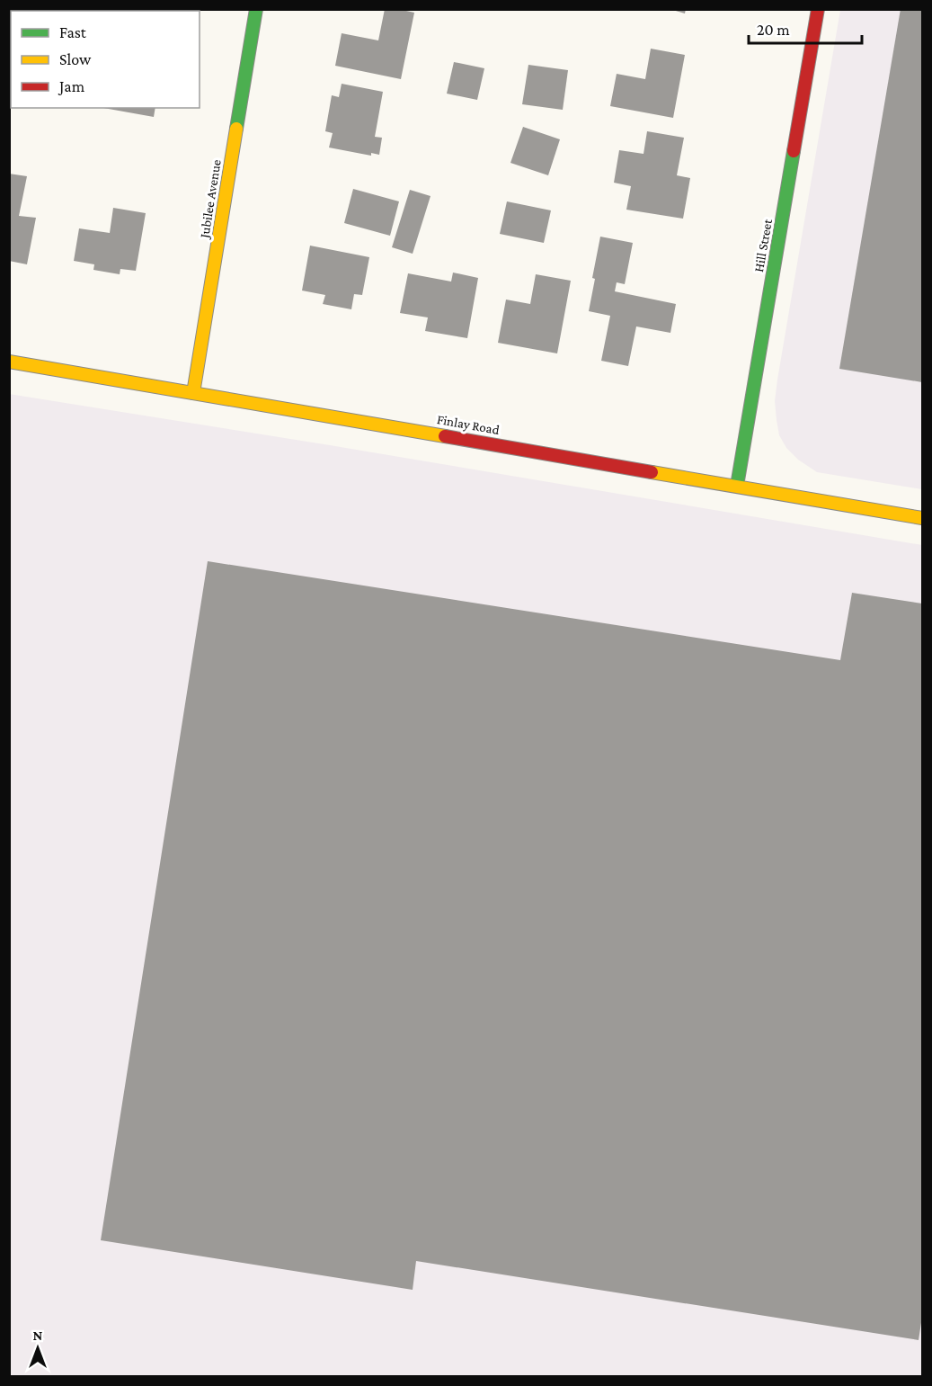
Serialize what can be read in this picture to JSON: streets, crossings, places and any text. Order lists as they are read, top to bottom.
{
  "streets": {
    "street": ["Jubilee Avenue", "Hill Street", "Finlay Road"]
  },
  "crossings": [
    ["Jubilee Avenue", "Finlay Road"],
    ["Hill Street", "Finlay Road"]
  ],
  "legend": ["Fast", "Slow", "Jam"],
  "scale_bar": "20 m",
  "north": "top"
}
